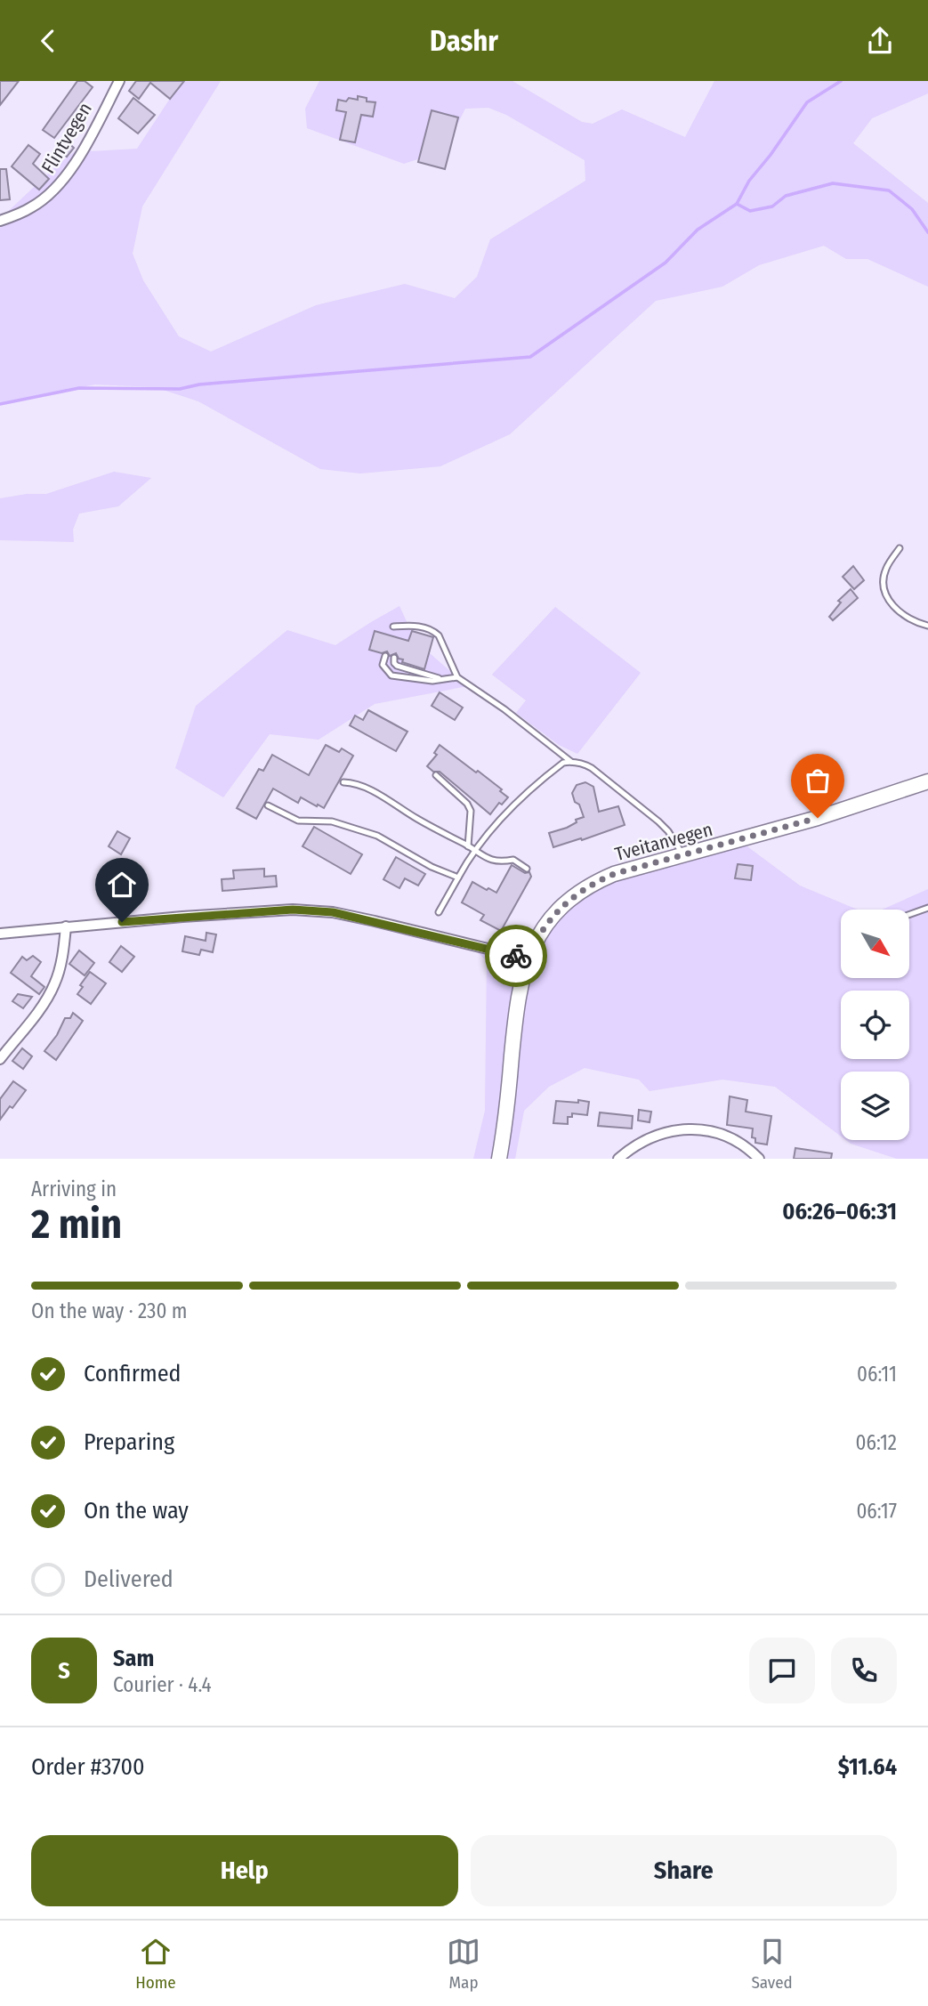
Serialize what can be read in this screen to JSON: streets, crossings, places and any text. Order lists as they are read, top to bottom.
{
  "streets": {
    "main road": ["Tveitanvegen"],
    "street": ["Flintvegen"]
  },
  "north": "bottom right",
  "page": {
    "header": "Dashr",
    "heading": ["2 min", "Arriving in", "06:26–06:31"],
    "panel": [
      "Sam",
      "Courier · 4.4",
      "Order #3700",
      "$11.64"
    ],
    "bar": "On the way · 230 m",
    "list": [
      ["Confirmed", "06:11"],
      ["Preparing", "06:12"],
      ["On the way", "06:17"],
      "Delivered"
    ],
    "round": "S",
    "buttons": ["Help", "Share"],
    "tabs": ["Home", "Map", "Saved"]
  }
}
